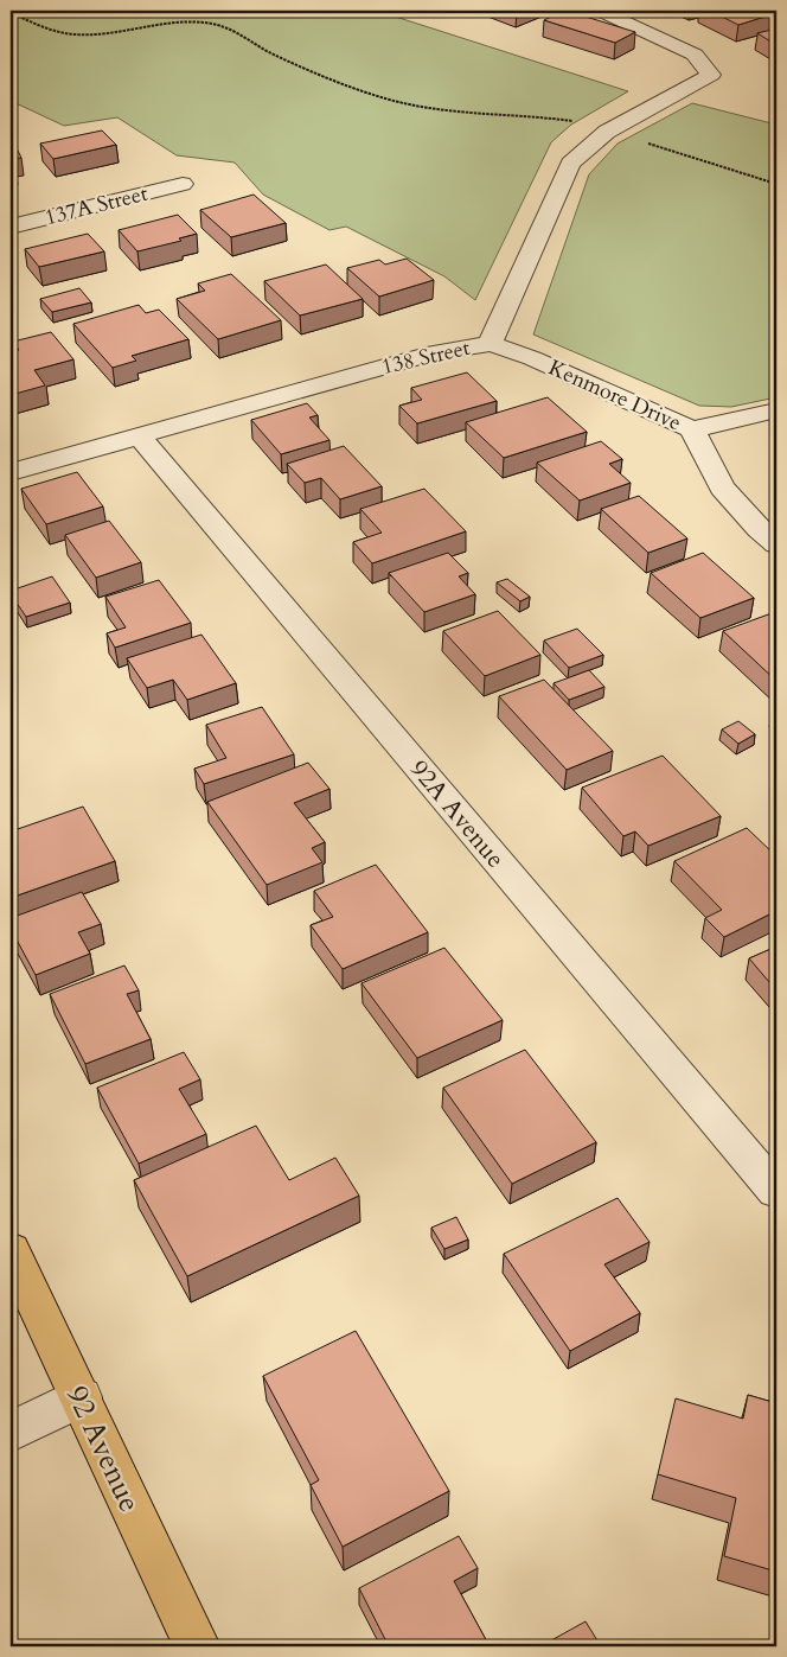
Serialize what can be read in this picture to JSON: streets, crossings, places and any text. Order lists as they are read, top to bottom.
{
  "streets": {
    "main road": ["92 Avenue"],
    "street": [
      "137A Street",
      "138 Street",
      "Kenmore Drive",
      "92A Avenue"
    ]
  },
  "crossings": [
    ["138 Street", "Kenmore Drive"],
    ["138 Street", "92A Avenue"]
  ]
}
